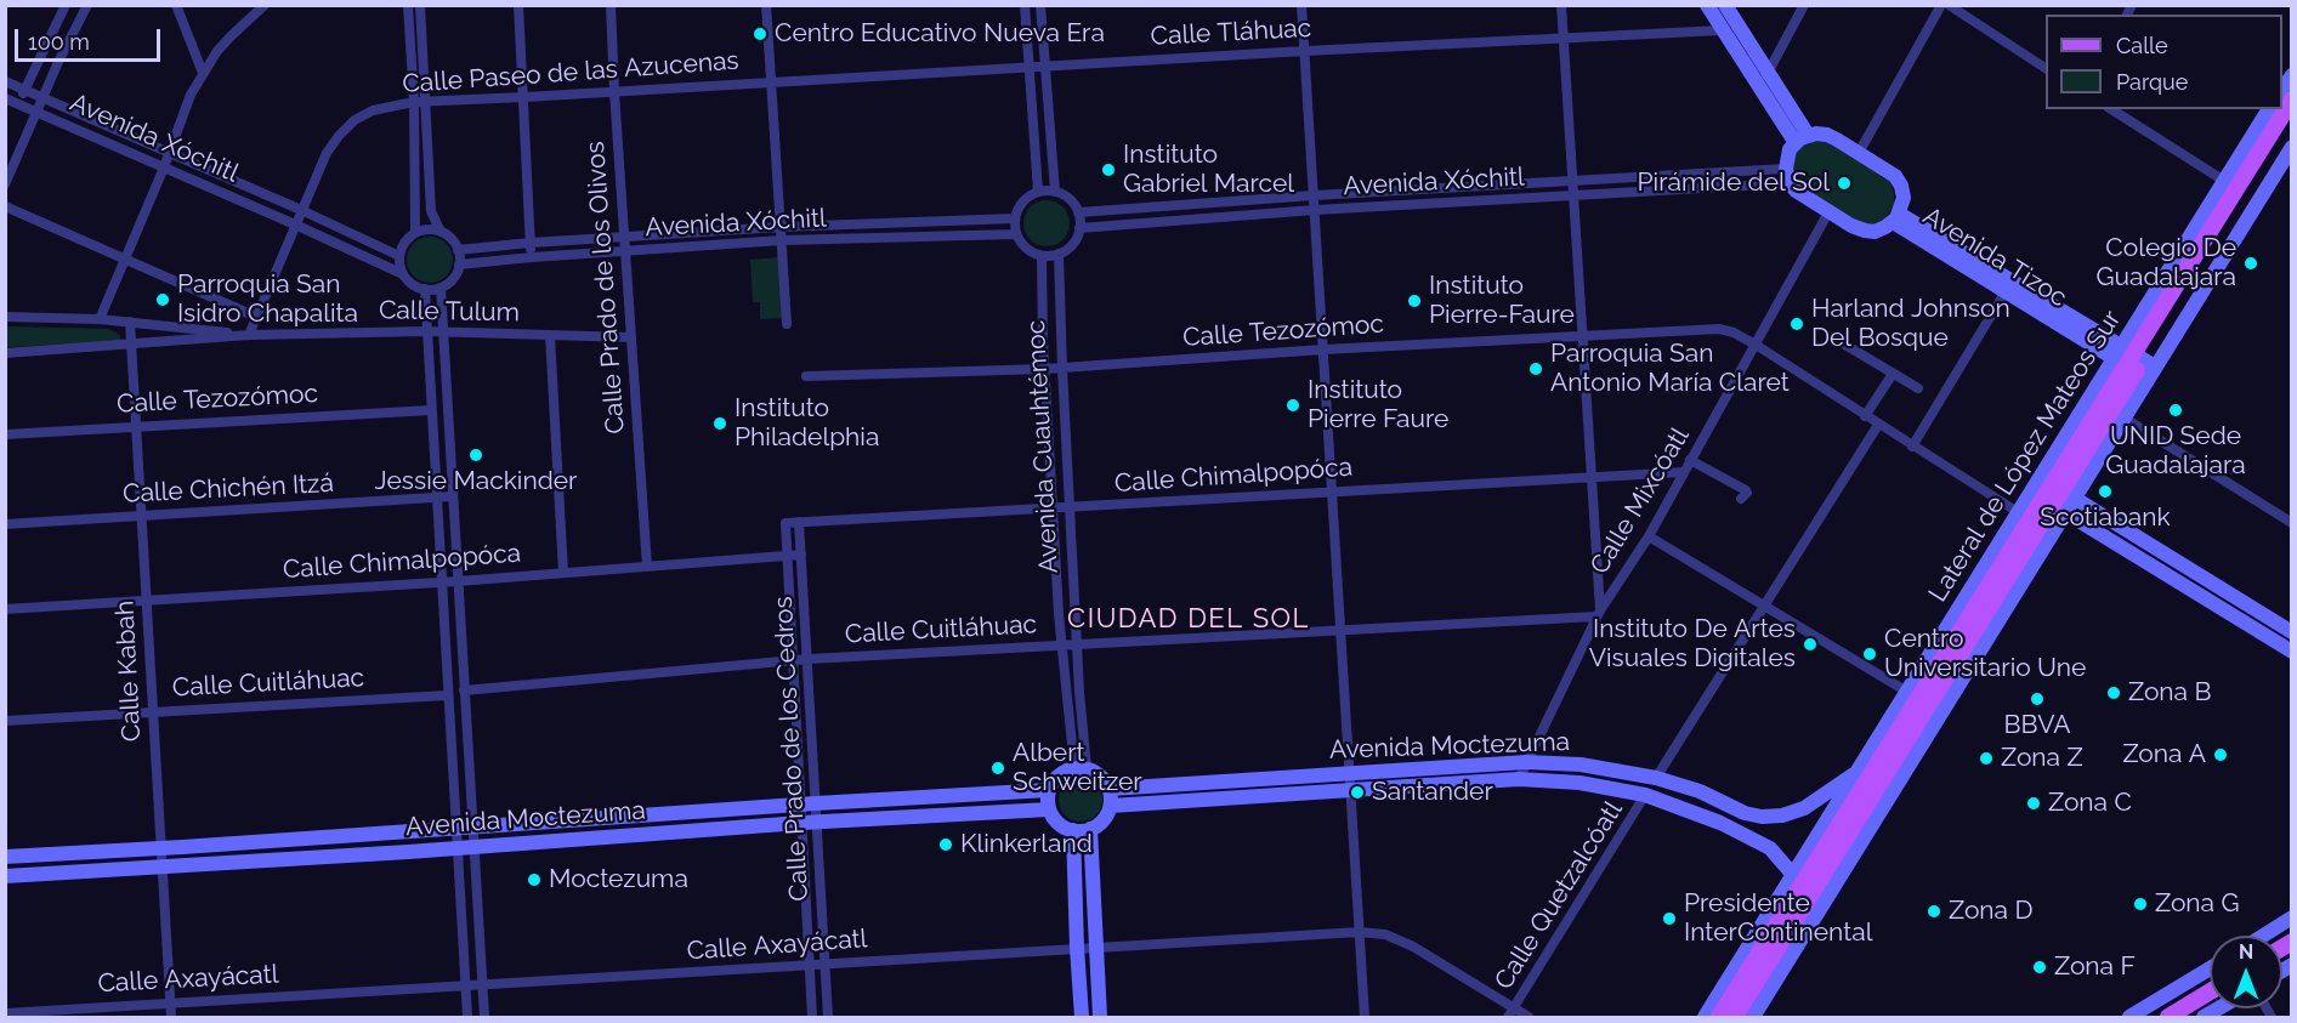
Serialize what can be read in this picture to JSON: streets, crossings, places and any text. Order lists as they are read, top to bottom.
{
  "streets": {
    "street": [
      "Calle Tláhuac",
      "Calle Paseo de las Azucenas",
      "Avenida Xóchitl",
      "Avenida Tizoc",
      "Calle Prado de los Olivos",
      "Calle Tulum",
      "Calle Tezozómoc",
      "Avenida Cuauhtémoc",
      "Lateral de López Mateos Sur",
      "Calle Chimalpopóca",
      "Calle Chichén Itzá",
      "Calle Mixcóatl",
      "Calle Cuitláhuac",
      "Calle Kabah",
      "Avenida Moctezuma",
      "Calle Prado de los Cedros",
      "Calle Quetzalcóatl",
      "Calle Axayácatl"
    ]
  },
  "crossings": [
    ["Calle Tláhuac", "Calle Paseo de las Azucenas"],
    ["Calle Paseo de las Azucenas", "Avenida Xóchitl"],
    ["Calle Paseo de las Azucenas", "Calle Prado de los Olivos"],
    ["Calle Paseo de las Azucenas", "Calle Tulum"],
    ["Avenida Xóchitl", "Calle Prado de los Olivos"],
    ["Avenida Xóchitl", "Avenida Cuauhtémoc"],
    ["Avenida Tizoc", "Lateral de López Mateos Sur"],
    ["Calle Prado de los Olivos", "Calle Tulum"],
    ["Calle Prado de los Olivos", "Calle Chimalpopóca"],
    ["Calle Tulum", "Calle Kabah"],
    ["Calle Tezozómoc", "Avenida Cuauhtémoc"],
    ["Calle Tezozómoc", "Lateral de López Mateos Sur"],
    ["Calle Tezozómoc", "Calle Mixcóatl"],
    ["Calle Tezozómoc", "Calle Kabah"],
    ["Avenida Cuauhtémoc", "Calle Chimalpopóca"],
    ["Avenida Cuauhtémoc", "Calle Cuitláhuac"],
    ["Avenida Cuauhtémoc", "Avenida Moctezuma"],
    ["Lateral de López Mateos Sur", "Avenida Moctezuma"],
    ["Calle Chimalpopóca", "Calle Mixcóatl"],
    ["Calle Chimalpopóca", "Calle Kabah"],
    ["Calle Chimalpopóca", "Calle Prado de los Cedros"],
    ["Calle Chichén Itzá", "Calle Kabah"],
    ["Calle Mixcóatl", "Calle Cuitláhuac"],
    ["Calle Mixcóatl", "Avenida Moctezuma"],
    ["Calle Cuitláhuac", "Calle Kabah"],
    ["Calle Cuitláhuac", "Calle Prado de los Cedros"],
    ["Calle Kabah", "Avenida Moctezuma"],
    ["Calle Kabah", "Calle Axayácatl"],
    ["Avenida Moctezuma", "Calle Prado de los Cedros"],
    ["Avenida Moctezuma", "Calle Quetzalcóatl"],
    ["Calle Prado de los Cedros", "Calle Axayácatl"],
    ["Calle Quetzalcóatl", "Calle Axayácatl"]
  ],
  "districts": ["CIUDAD DEL SOL"],
  "places": [
    "Centro Educativo Nueva Era",
    "Instituto Gabriel Marcel",
    "Pirámide del Sol",
    "Colegio De Guadalajara",
    "Parroquia San Isidro Chapalita",
    "Instituto Pierre-Faure",
    "Harland Johnson Del Bosque",
    "Parroquia San Antonio María Claret",
    "Instituto Pierre Faure",
    "UNID Sede Guadalajara",
    "Instituto Philadelphia",
    "Jessie Mackinder",
    "Scotiabank",
    "Instituto De Artes Visuales Digitales",
    "Centro Universitario Une",
    "Zona B",
    "BBVA",
    "Zona A",
    "Zona Z",
    "Albert Schweitzer",
    "Santander",
    "Zona C",
    "Klinkerland",
    "Moctezuma",
    "Zona G",
    "Zona D",
    "Presidente InterContinental",
    "Zona F"
  ],
  "legend": ["Calle", "Parque"],
  "scale_bar": "100 m",
  "north": "top"
}
